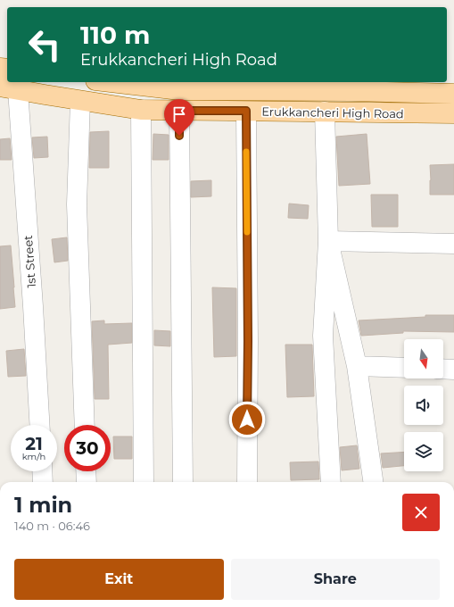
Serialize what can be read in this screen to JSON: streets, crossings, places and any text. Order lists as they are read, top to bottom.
{
  "streets": {
    "main road": ["Erukkancheri High Road"],
    "street": ["1st Street"]
  },
  "crossings": [
    ["Erukkancheri High Road", "1st Street"]
  ],
  "north": "bottom",
  "page": {
    "turn": ["110 m", "Erukkancheri High Road"],
    "speed": "21 km/h",
    "limit": "30",
    "heading": ["1 min", "140 m · 06:46"],
    "buttons": ["Exit", "Share"]
  }
}
